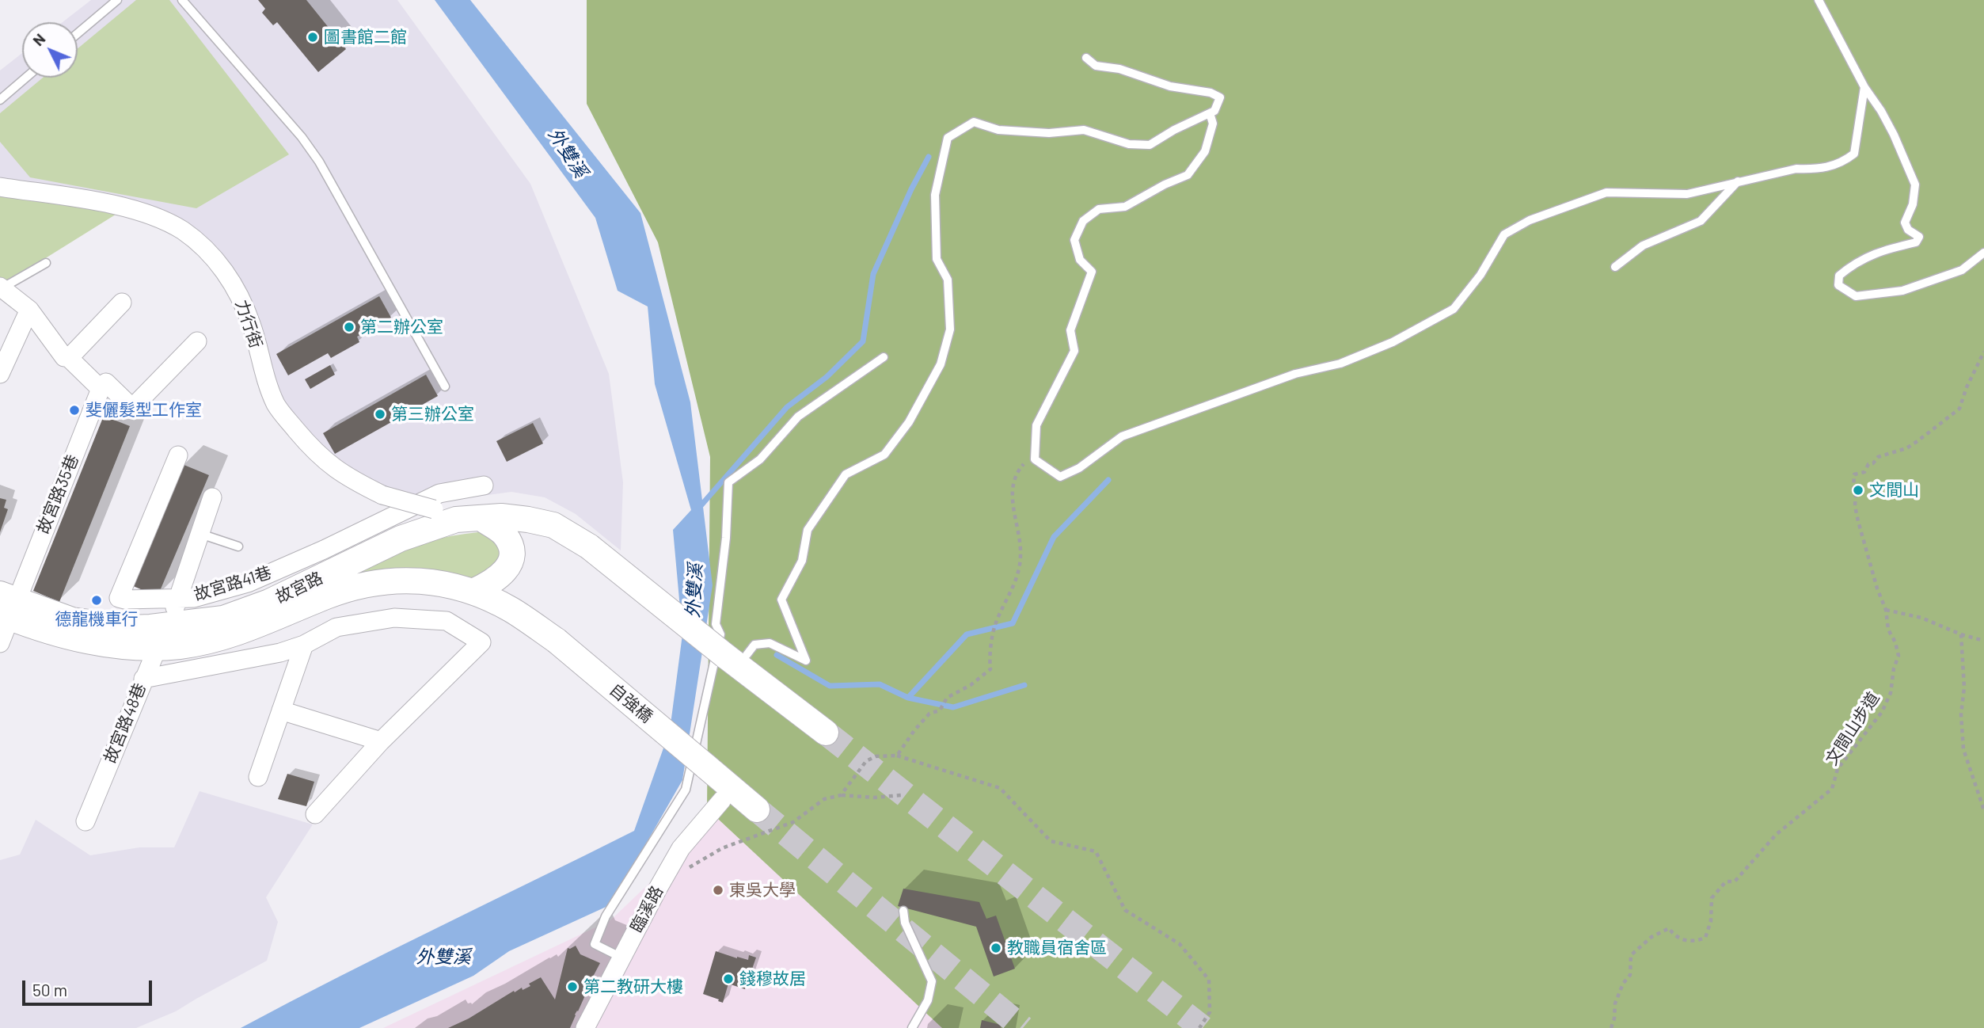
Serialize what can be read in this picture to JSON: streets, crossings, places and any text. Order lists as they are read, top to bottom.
{
  "streets": {
    "main road": ["故宮路", "自強橋"],
    "street": [
      "力行街",
      "故宮路35巷",
      "故宮路41巷",
      "故宮路48巷",
      "臨溪路"
    ],
    "path": ["文間山步道"]
  },
  "crossings": [
    ["力行街", "故宮路"],
    ["故宮路35巷", "故宮路"],
    ["故宮路41巷", "故宮路48巷"],
    ["故宮路", "自強橋"],
    ["故宮路", "故宮路48巷"]
  ],
  "water": ["外雙溪"],
  "places": [
    "圖書館二館",
    "第二辦公室",
    "斐儷髮型工作室",
    "第三辦公室",
    "文間山",
    "德龍機車行",
    "東吳大學",
    "教職員宿舍區",
    "錢穆故居",
    "第二教研大樓"
  ],
  "scale_bar": "50 m",
  "north": "top left"
}
